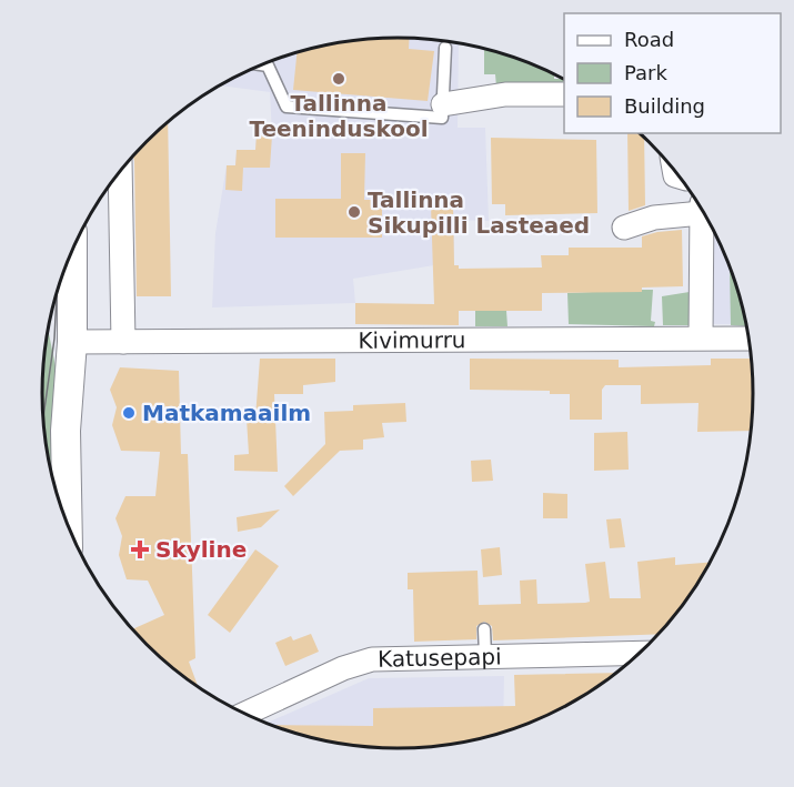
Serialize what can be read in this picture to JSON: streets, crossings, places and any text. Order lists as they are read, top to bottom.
{
  "streets": {
    "street": ["Kivimurru", "Katusepapi"]
  },
  "places": {
    "other": ["Tallinna Teeninduskool", "Tallinna Sikupilli Lasteaed", "Matkamaailm"],
    "health": ["Skyline"]
  },
  "legend": ["Road", "Park", "Building"]
}
